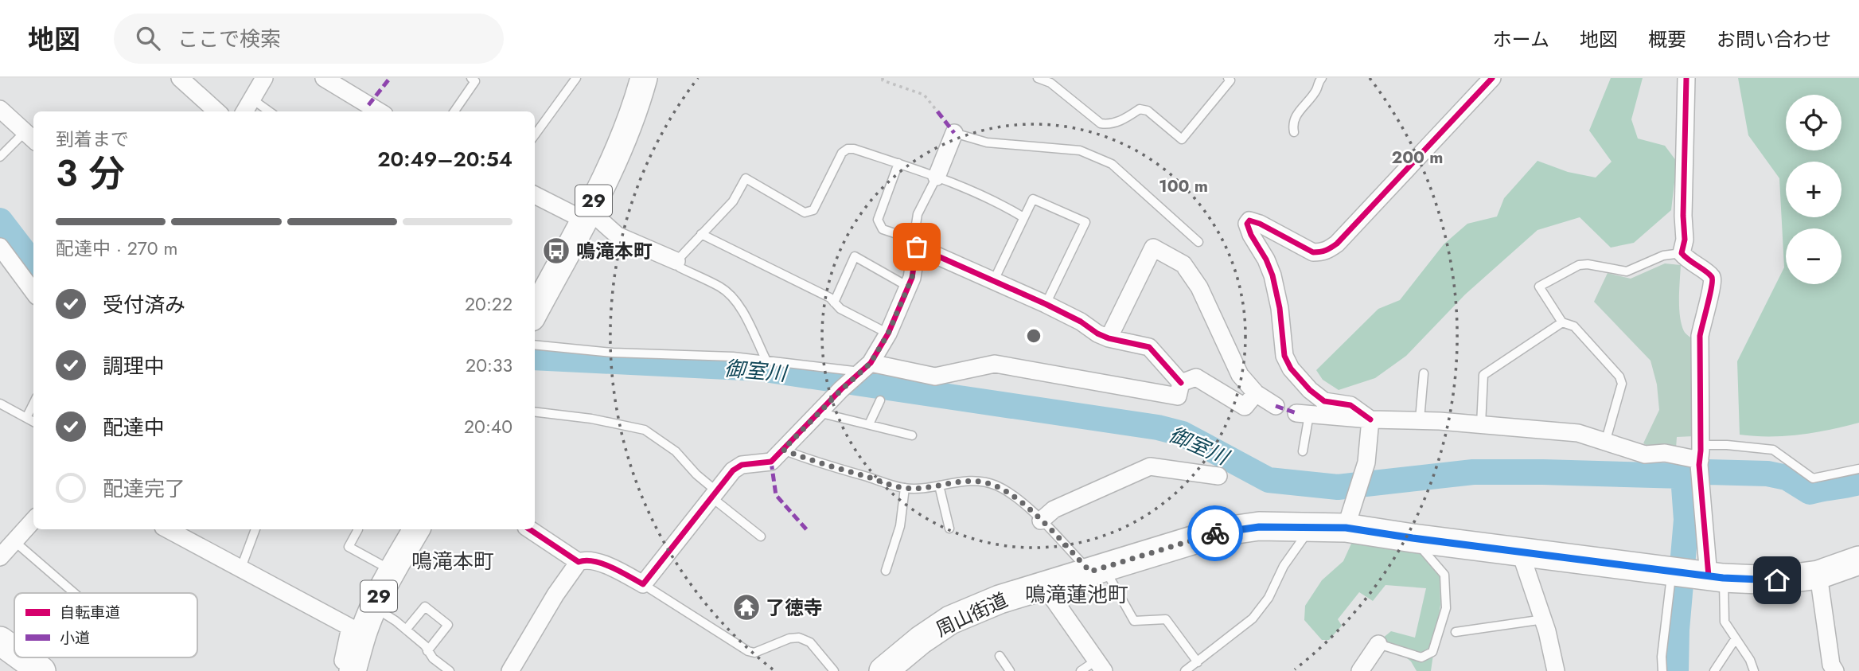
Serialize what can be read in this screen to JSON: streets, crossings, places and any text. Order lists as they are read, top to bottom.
{
  "streets": {
    "highway": ["周山街道"],
    "main road": ["29"]
  },
  "districts": ["鳴滝本町", "鳴滝蓮池町"],
  "water": ["御室川"],
  "places": {
    "bus stop": ["鳴滝本町"],
    "temple": ["了徳寺"]
  },
  "legend": ["自転車道", "小道"],
  "page": {
    "header": "地図",
    "search": "ここで検索",
    "nav": [
      "ホーム",
      "地図",
      "概要",
      "お問い合わせ"
    ],
    "map_buttons": ["+", "−"],
    "heading": ["3 分", "到着まで", "20:49–20:54"],
    "bar": "配達中 · 270 m",
    "list": [
      ["受付済み", "20:22"],
      ["調理中", "20:33"],
      ["配達中", "20:40"],
      "配達完了"
    ]
  },
  "rings": ["200 m", "100 m"]
}
